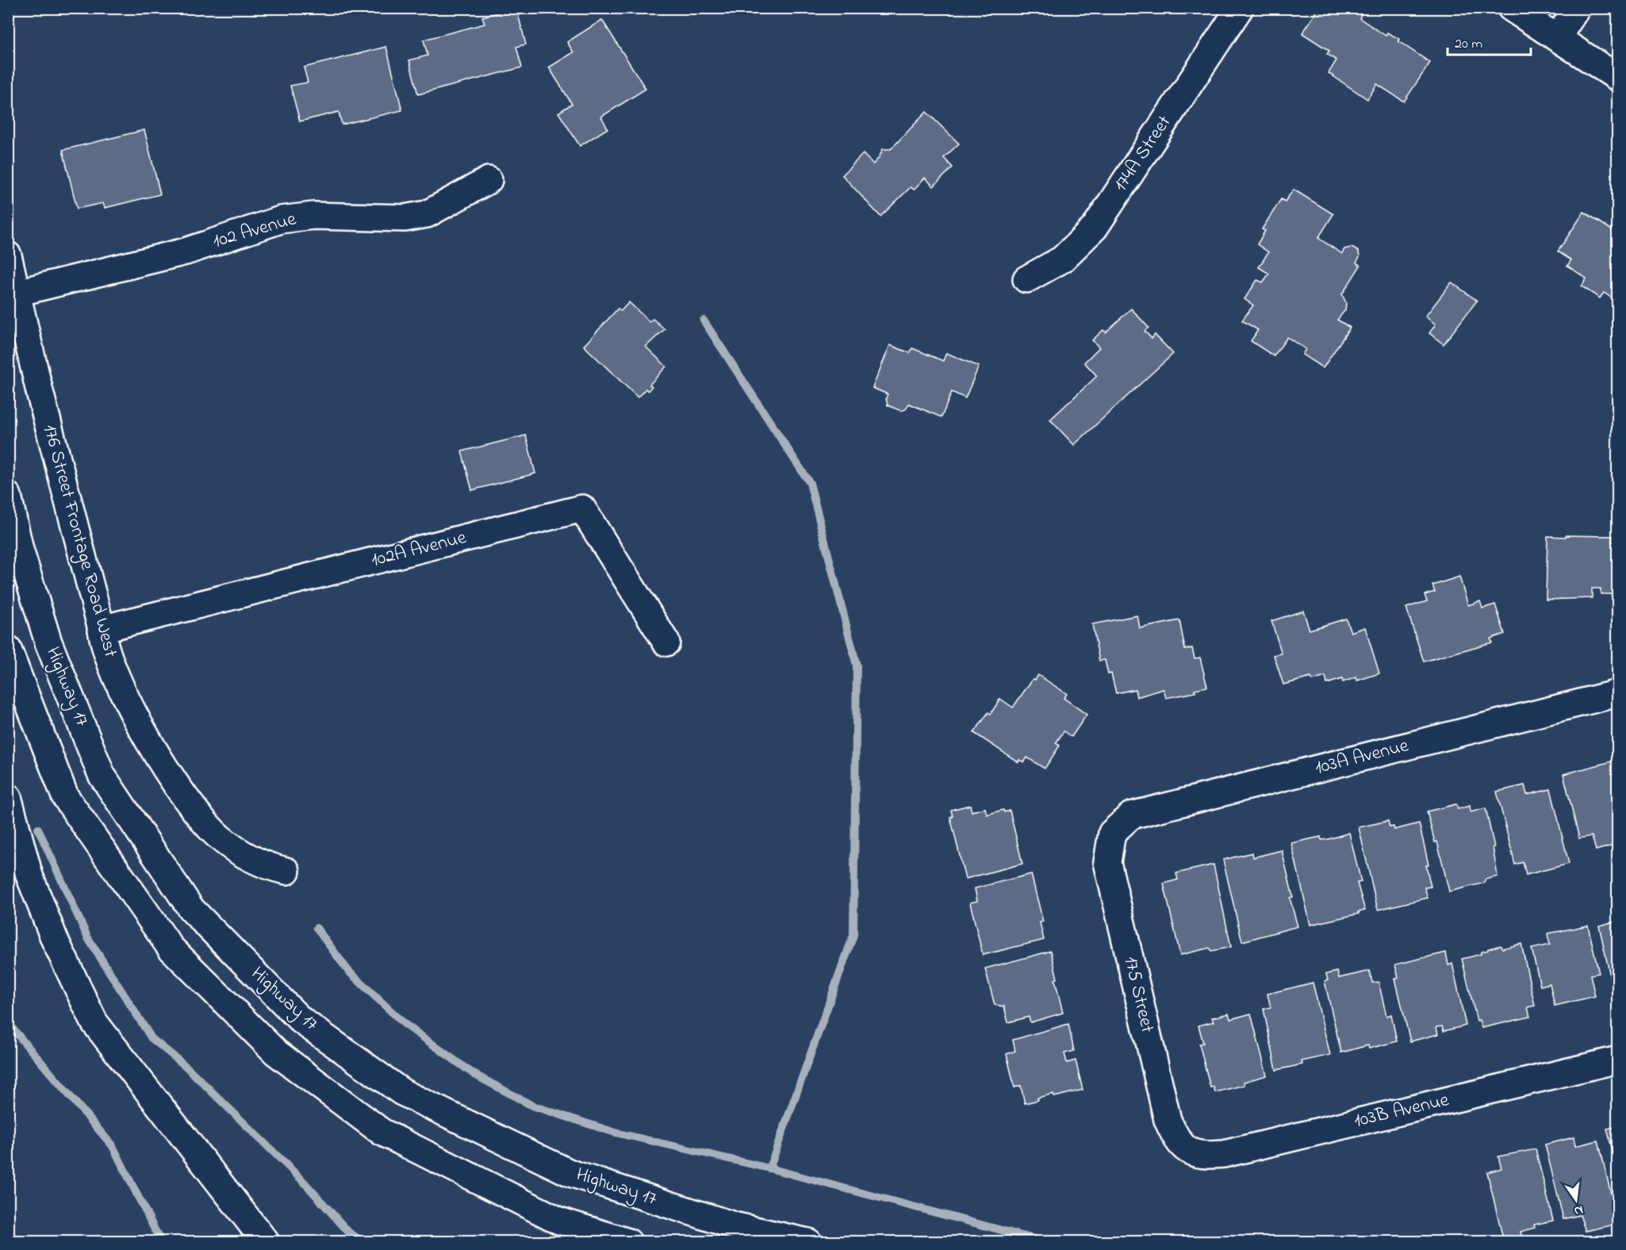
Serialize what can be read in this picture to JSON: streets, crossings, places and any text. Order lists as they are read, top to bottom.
{
  "streets": {
    "main road": [
      "174A Street",
      "102 Avenue",
      "176 Street Frontage Road West",
      "102A Avenue",
      "Highway 17",
      "103A Avenue",
      "175 Street",
      "103B Avenue"
    ]
  },
  "crossings": [
    ["102 Avenue", "176 Street Frontage Road West"],
    ["176 Street Frontage Road West", "102A Avenue"],
    ["103A Avenue", "175 Street"],
    ["175 Street", "103B Avenue"]
  ],
  "scale_bar": "20 m",
  "north": "bottom"
}
